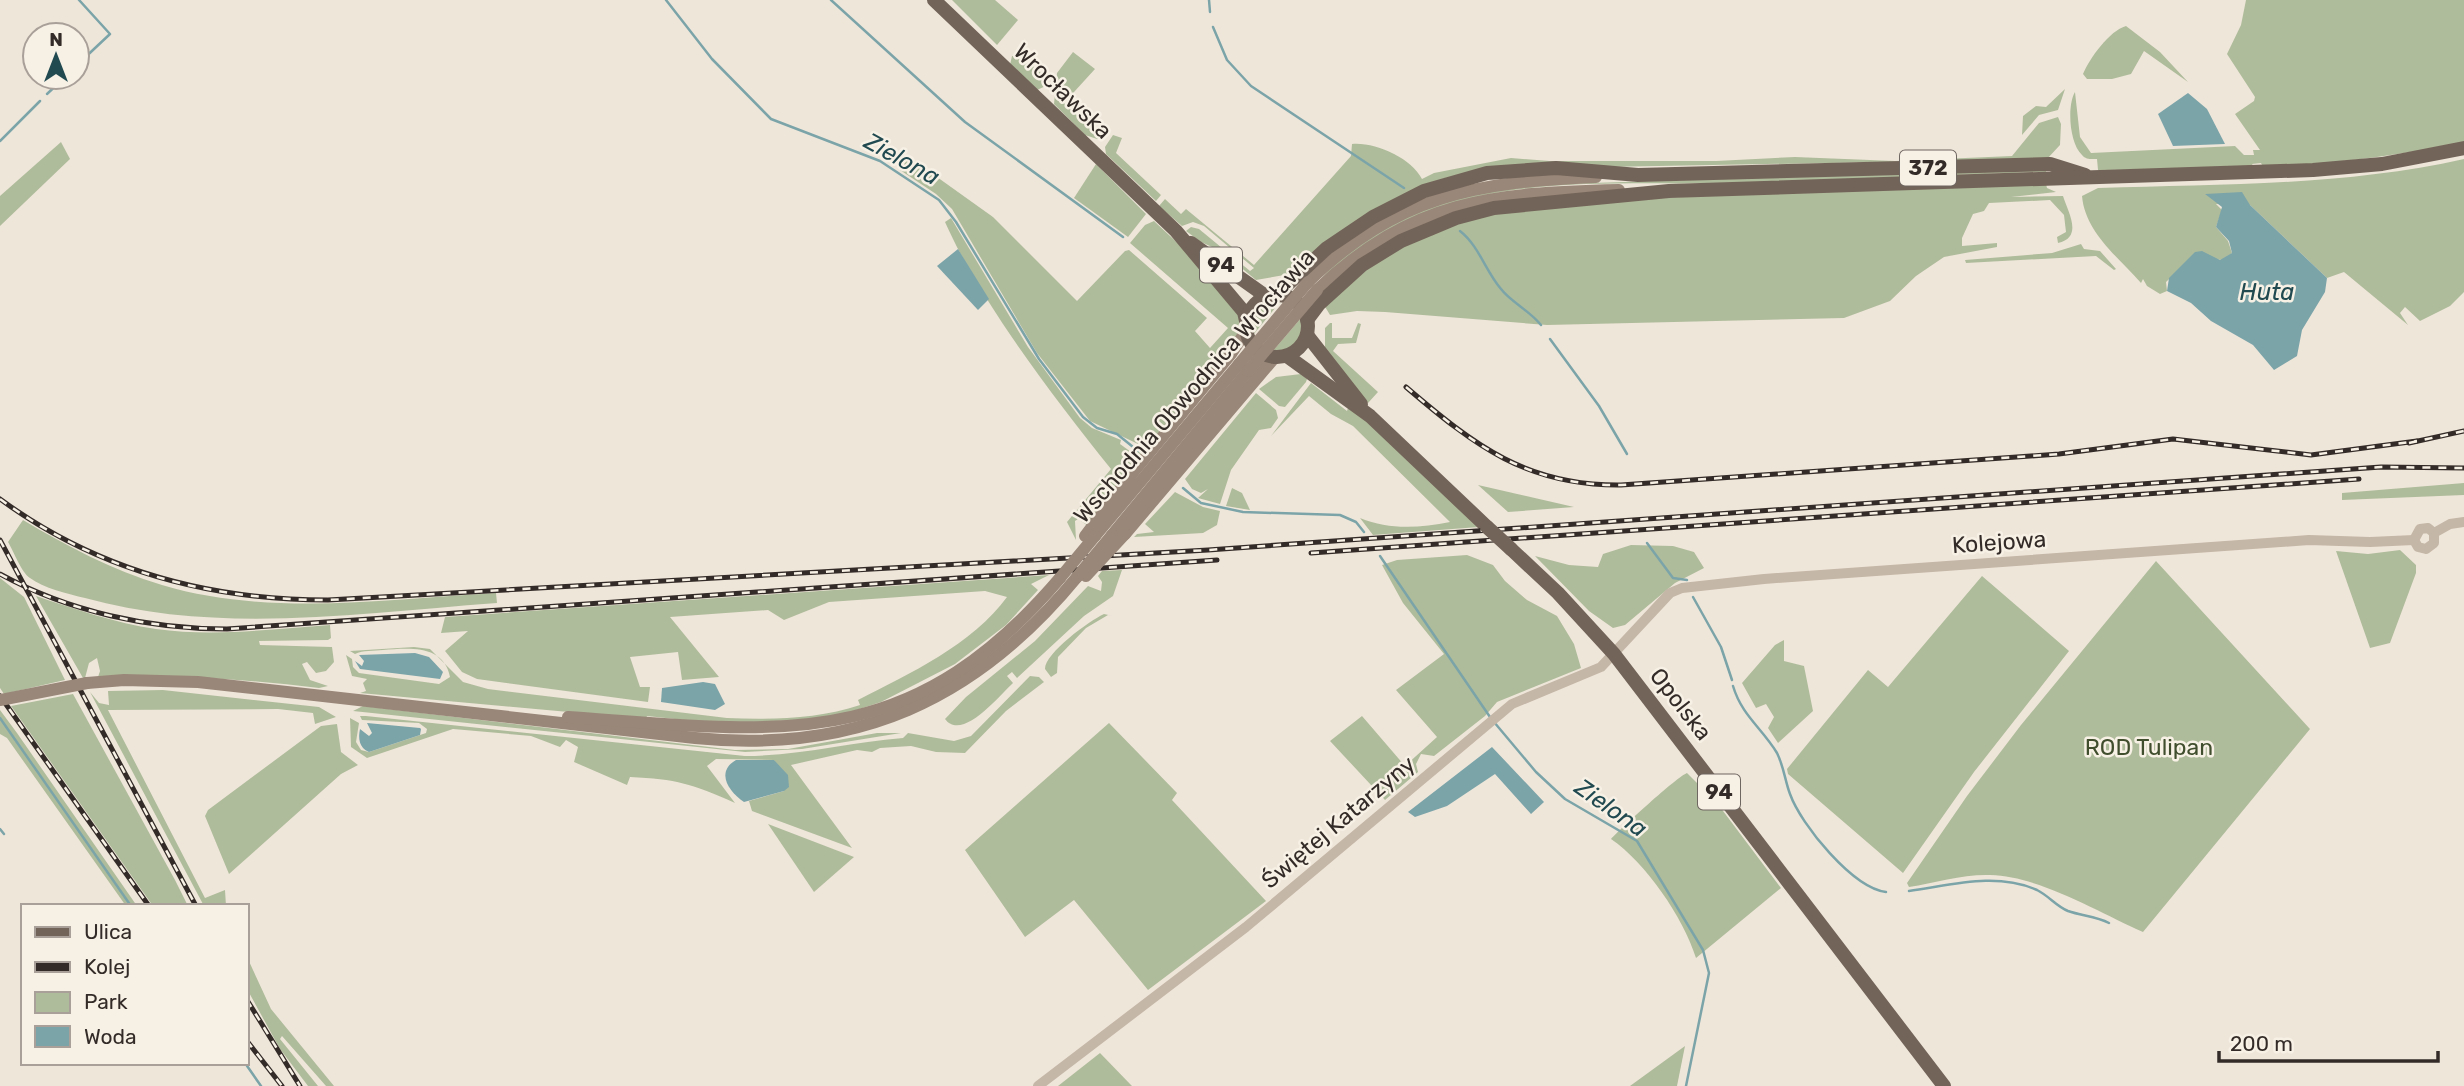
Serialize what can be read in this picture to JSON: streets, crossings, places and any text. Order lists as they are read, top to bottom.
{
  "streets": {
    "main road": [
      "Wrocławska",
      "372",
      "94",
      "Wschodnia Obwodnica Wrocławia",
      "Opolska"
    ],
    "street": ["Kolejowa", "Świętej Katarzyny"]
  },
  "crossings": [
    ["Wrocławska", "94"],
    ["94", "Opolska"],
    ["Kolejowa", "Opolska"],
    ["Kolejowa", "Świętej Katarzyny"],
    ["Opolska", "Świętej Katarzyny"]
  ],
  "water": ["Zielona", "Huta"],
  "parks": ["ROD Tulipan"],
  "legend": [
    "Ulica",
    "Kolej",
    "Park",
    "Woda"
  ],
  "scale_bar": "200 m",
  "north": "top"
}
